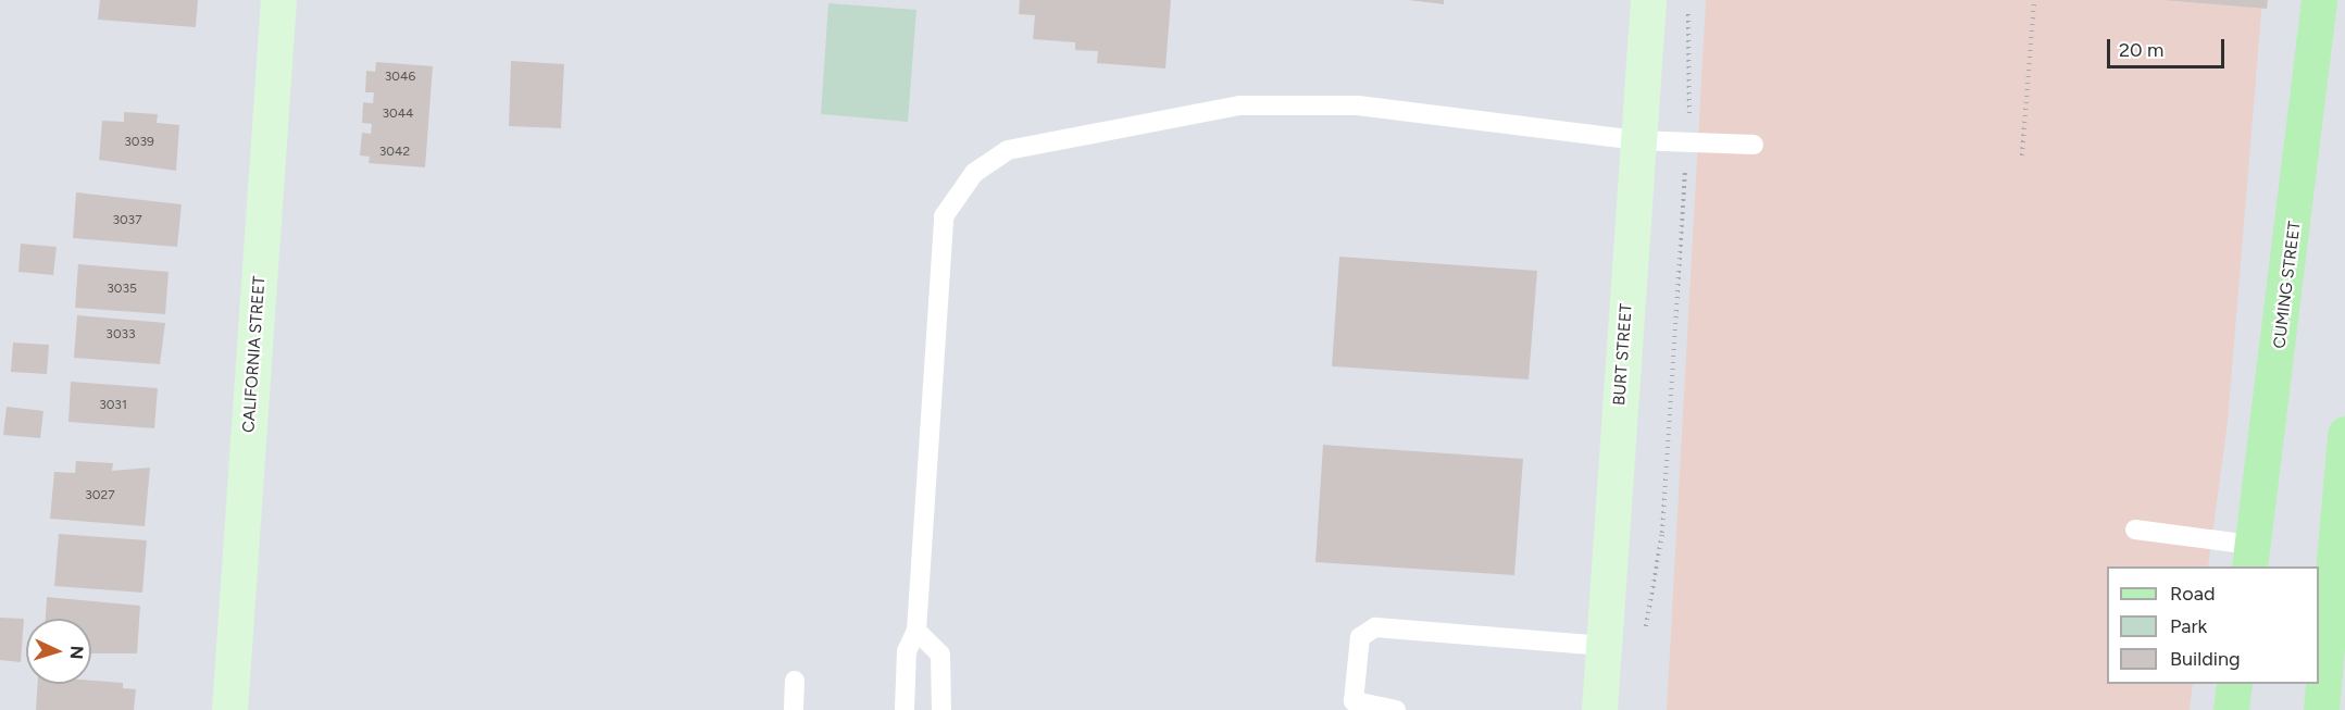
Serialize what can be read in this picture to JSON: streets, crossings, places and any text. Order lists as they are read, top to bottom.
{
  "streets": {
    "main road": ["CUMING STREET"],
    "street": ["CALIFORNIA STREET", "BURT STREET"]
  },
  "house_numbers": [
    "3046",
    "3044",
    "3039",
    "3042",
    "3037",
    "3035",
    "3033",
    "3031",
    "3027"
  ],
  "legend": ["Road", "Park", "Building"],
  "scale_bar": "20 m",
  "north": "right"
}
